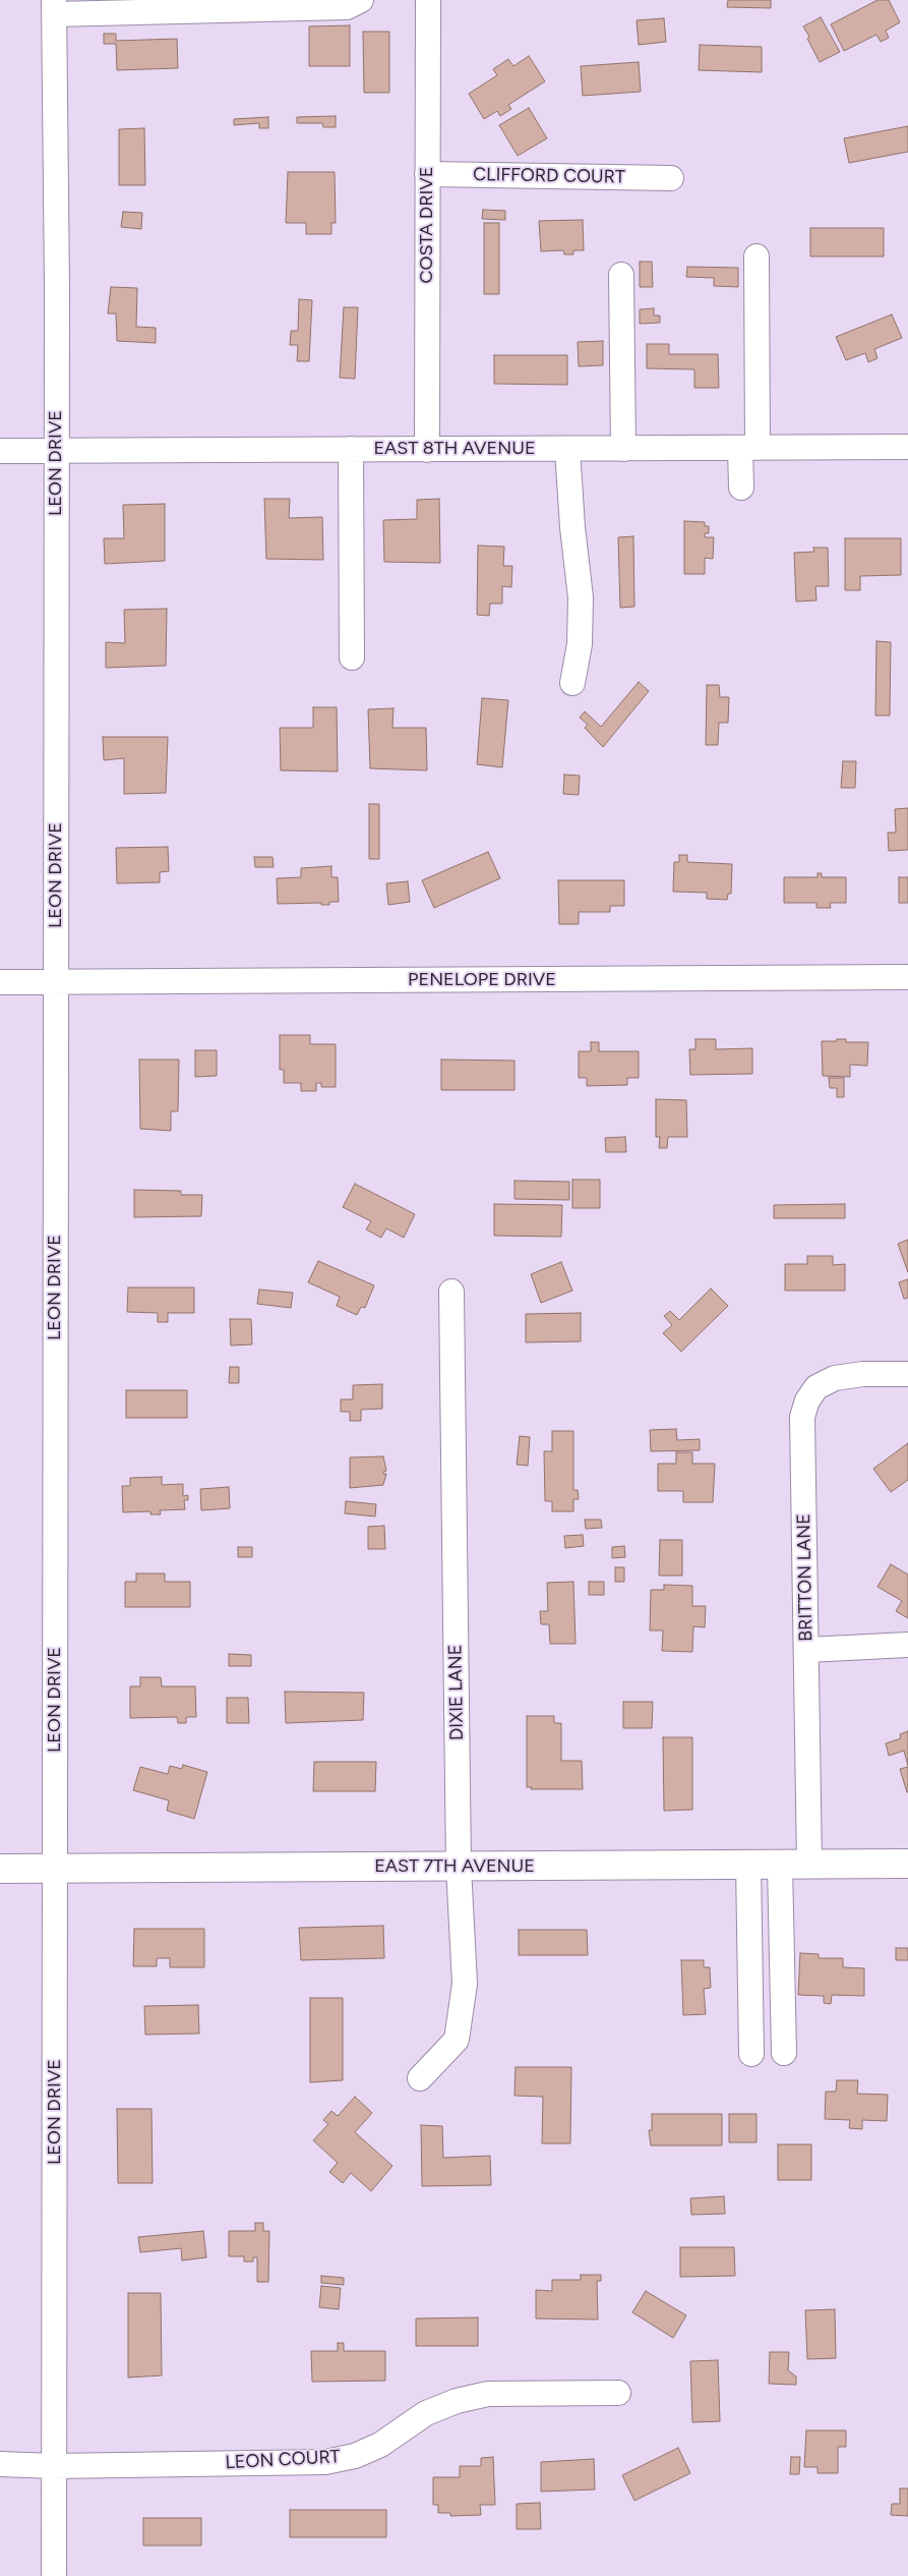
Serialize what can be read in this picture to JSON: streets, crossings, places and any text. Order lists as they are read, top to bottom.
{
  "streets": {
    "main road": ["EAST 7TH AVENUE"],
    "street": [
      "CLIFFORD COURT",
      "COSTA DRIVE",
      "EAST 8TH AVENUE",
      "LEON DRIVE",
      "PENELOPE DRIVE",
      "BRITTON LANE",
      "DIXIE LANE",
      "LEON COURT"
    ]
  },
  "crossings": [
    ["CLIFFORD COURT", "COSTA DRIVE"],
    ["COSTA DRIVE", "EAST 8TH AVENUE"],
    ["EAST 8TH AVENUE", "LEON DRIVE"],
    ["LEON DRIVE", "PENELOPE DRIVE"],
    ["LEON DRIVE", "EAST 7TH AVENUE"],
    ["LEON DRIVE", "LEON COURT"],
    ["BRITTON LANE", "EAST 7TH AVENUE"],
    ["DIXIE LANE", "EAST 7TH AVENUE"]
  ]
}
